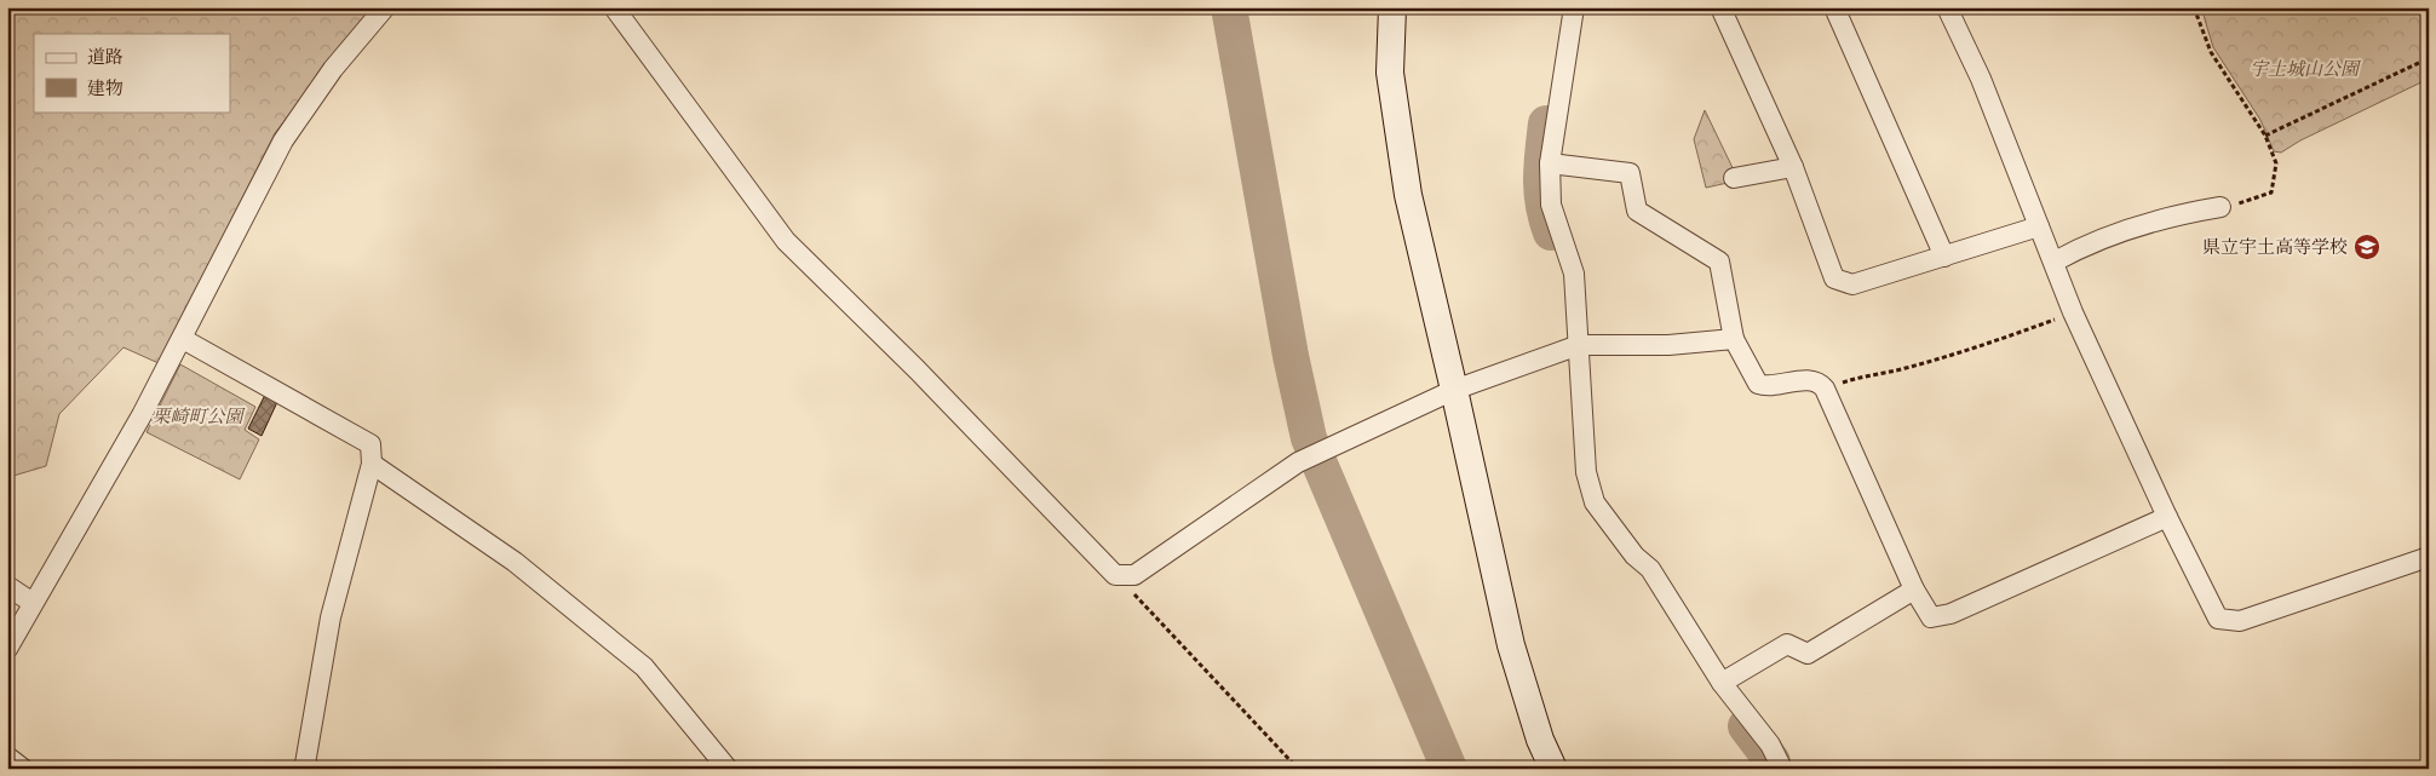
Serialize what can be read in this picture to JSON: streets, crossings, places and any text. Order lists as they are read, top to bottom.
{
  "parks": ["宇土城山公園", "栗崎町公園"],
  "places": {
    "school or university": ["県立宇土高等学校"]
  },
  "legend": ["道路", "建物"]
}
